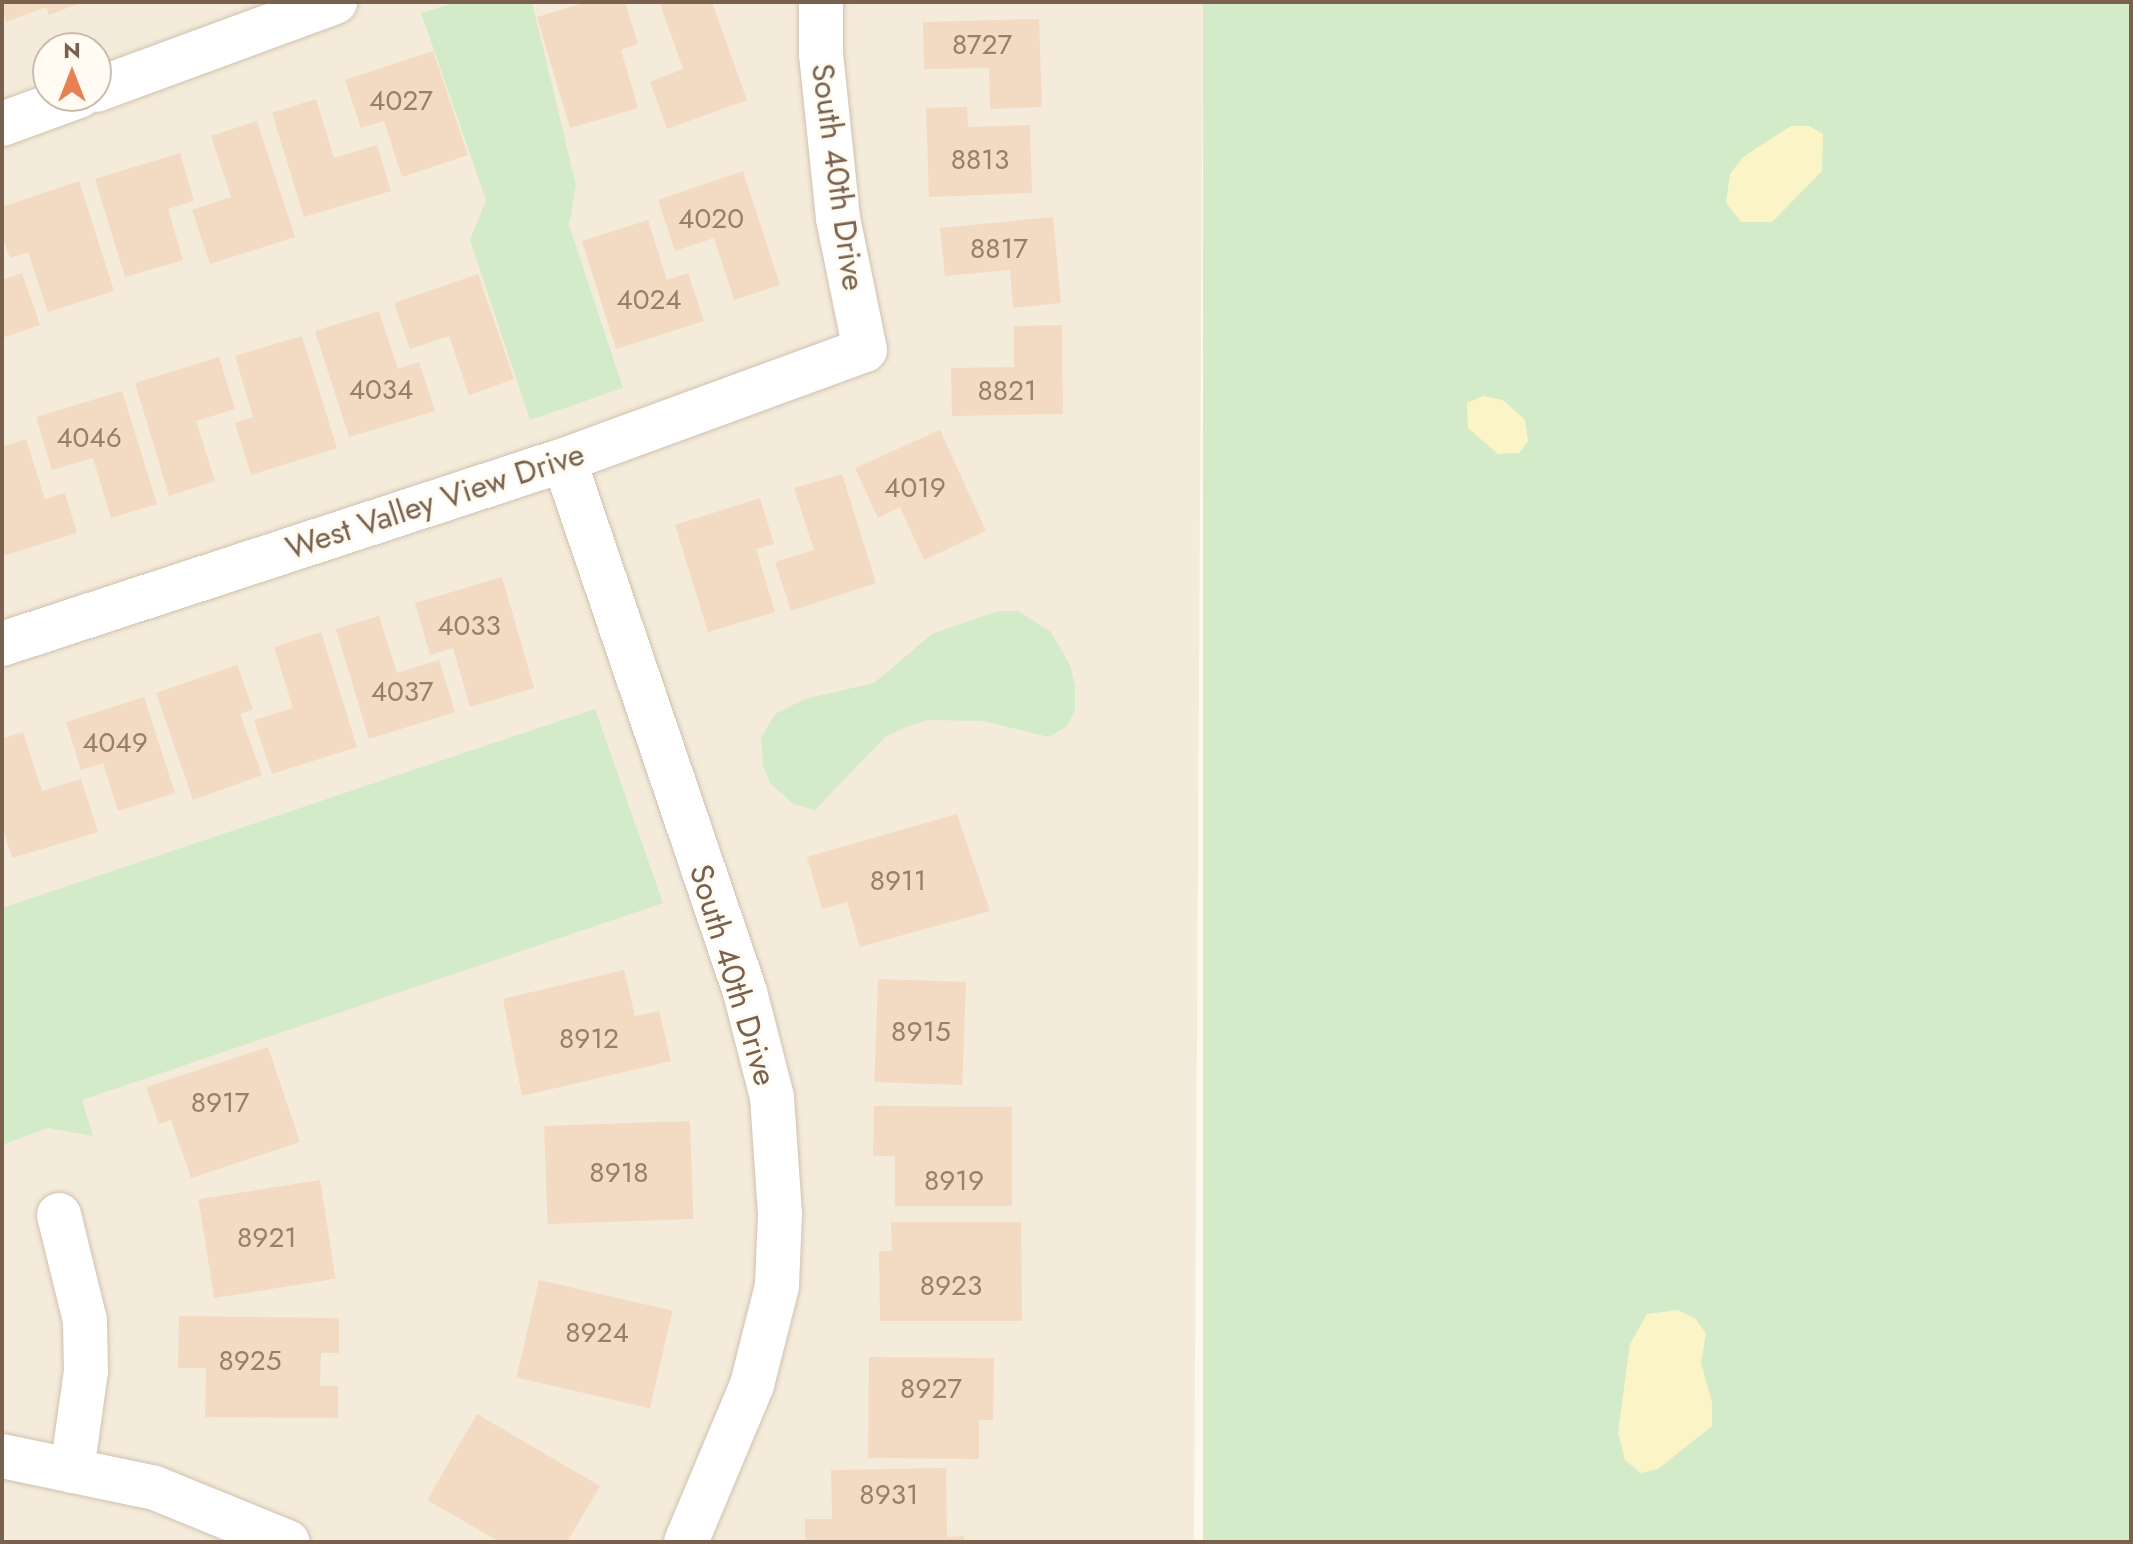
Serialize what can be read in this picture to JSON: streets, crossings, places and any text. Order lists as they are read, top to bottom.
{
  "streets": {
    "street": ["South 40th Drive", "West Valley View Drive"]
  },
  "crossings": [
    ["South 40th Drive", "West Valley View Drive"]
  ],
  "house_numbers": [
    "8727",
    "4027",
    "8813",
    "4020",
    "8817",
    "4024",
    "4034",
    "8821",
    "4046",
    "4019",
    "4033",
    "4037",
    "4049",
    "8911",
    "8915",
    "8912",
    "8917",
    "8918",
    "8919",
    "8921",
    "8923",
    "8924",
    "8925",
    "8927",
    "8931"
  ],
  "north": "top"
}
